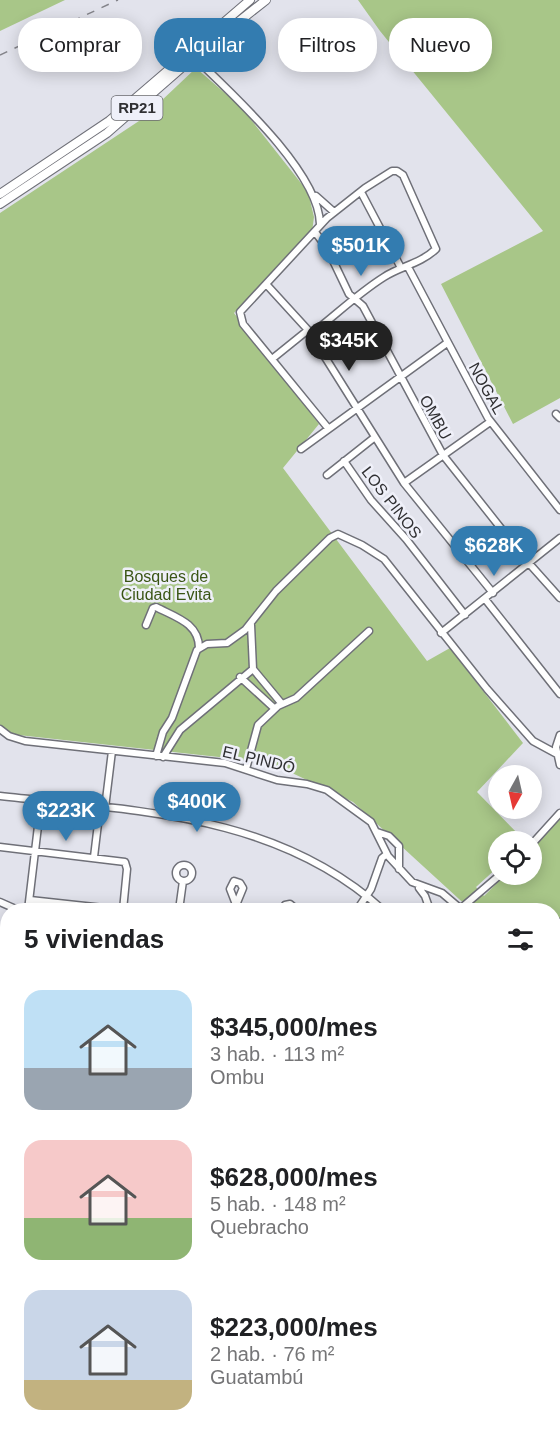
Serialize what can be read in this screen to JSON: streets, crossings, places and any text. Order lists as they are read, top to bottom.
{
  "streets": {
    "main road": ["RP21"],
    "street": [
      "NOGAL",
      "OMBU",
      "LOS PINOS",
      "EL PINDÓ"
    ]
  },
  "parks": ["Bosques de Ciudad Evita"],
  "north": "bottom",
  "page": {
    "chip": [
      "Comprar",
      "Alquilar",
      "Filtros",
      "Nuevo"
    ],
    "price": [
      "$501K",
      "$345K",
      "$628K",
      "$400K",
      "$223K"
    ],
    "heading": "5 viviendas",
    "list": [
      {
        "name": "$345,000/mes",
        "note": "3 hab. · 113 m² · Ombu"
      },
      {
        "name": "$628,000/mes",
        "note": "5 hab. · 148 m² · Quebracho"
      },
      {
        "name": "$223,000/mes",
        "note": "2 hab. · 76 m² · Guatambú"
      }
    ]
  }
}
